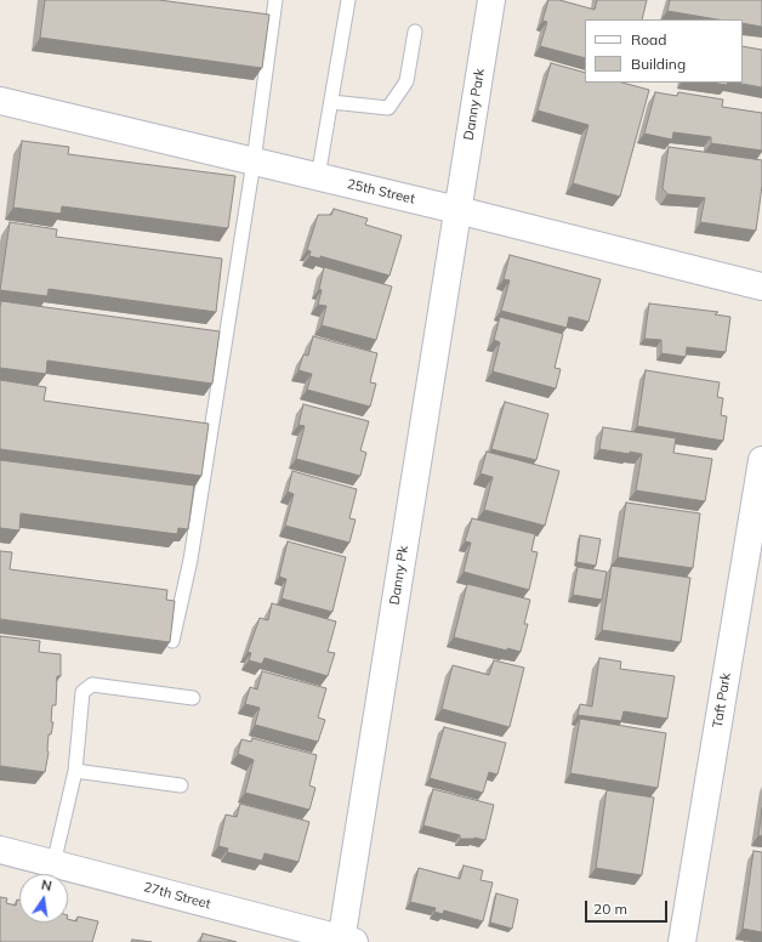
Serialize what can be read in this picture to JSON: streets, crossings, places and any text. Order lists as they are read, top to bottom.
{
  "streets": {
    "street": [
      "Danny Park",
      "25th Street",
      "Danny Pk",
      "Taft Park",
      "27th Street"
    ]
  },
  "crossings": [
    ["Danny Park", "25th Street"],
    ["Danny Park", "Danny Pk"],
    ["25th Street", "Danny Pk"],
    ["Danny Pk", "27th Street"]
  ],
  "legend": ["Road", "Building"],
  "scale_bar": "20 m",
  "north": "top"
}
